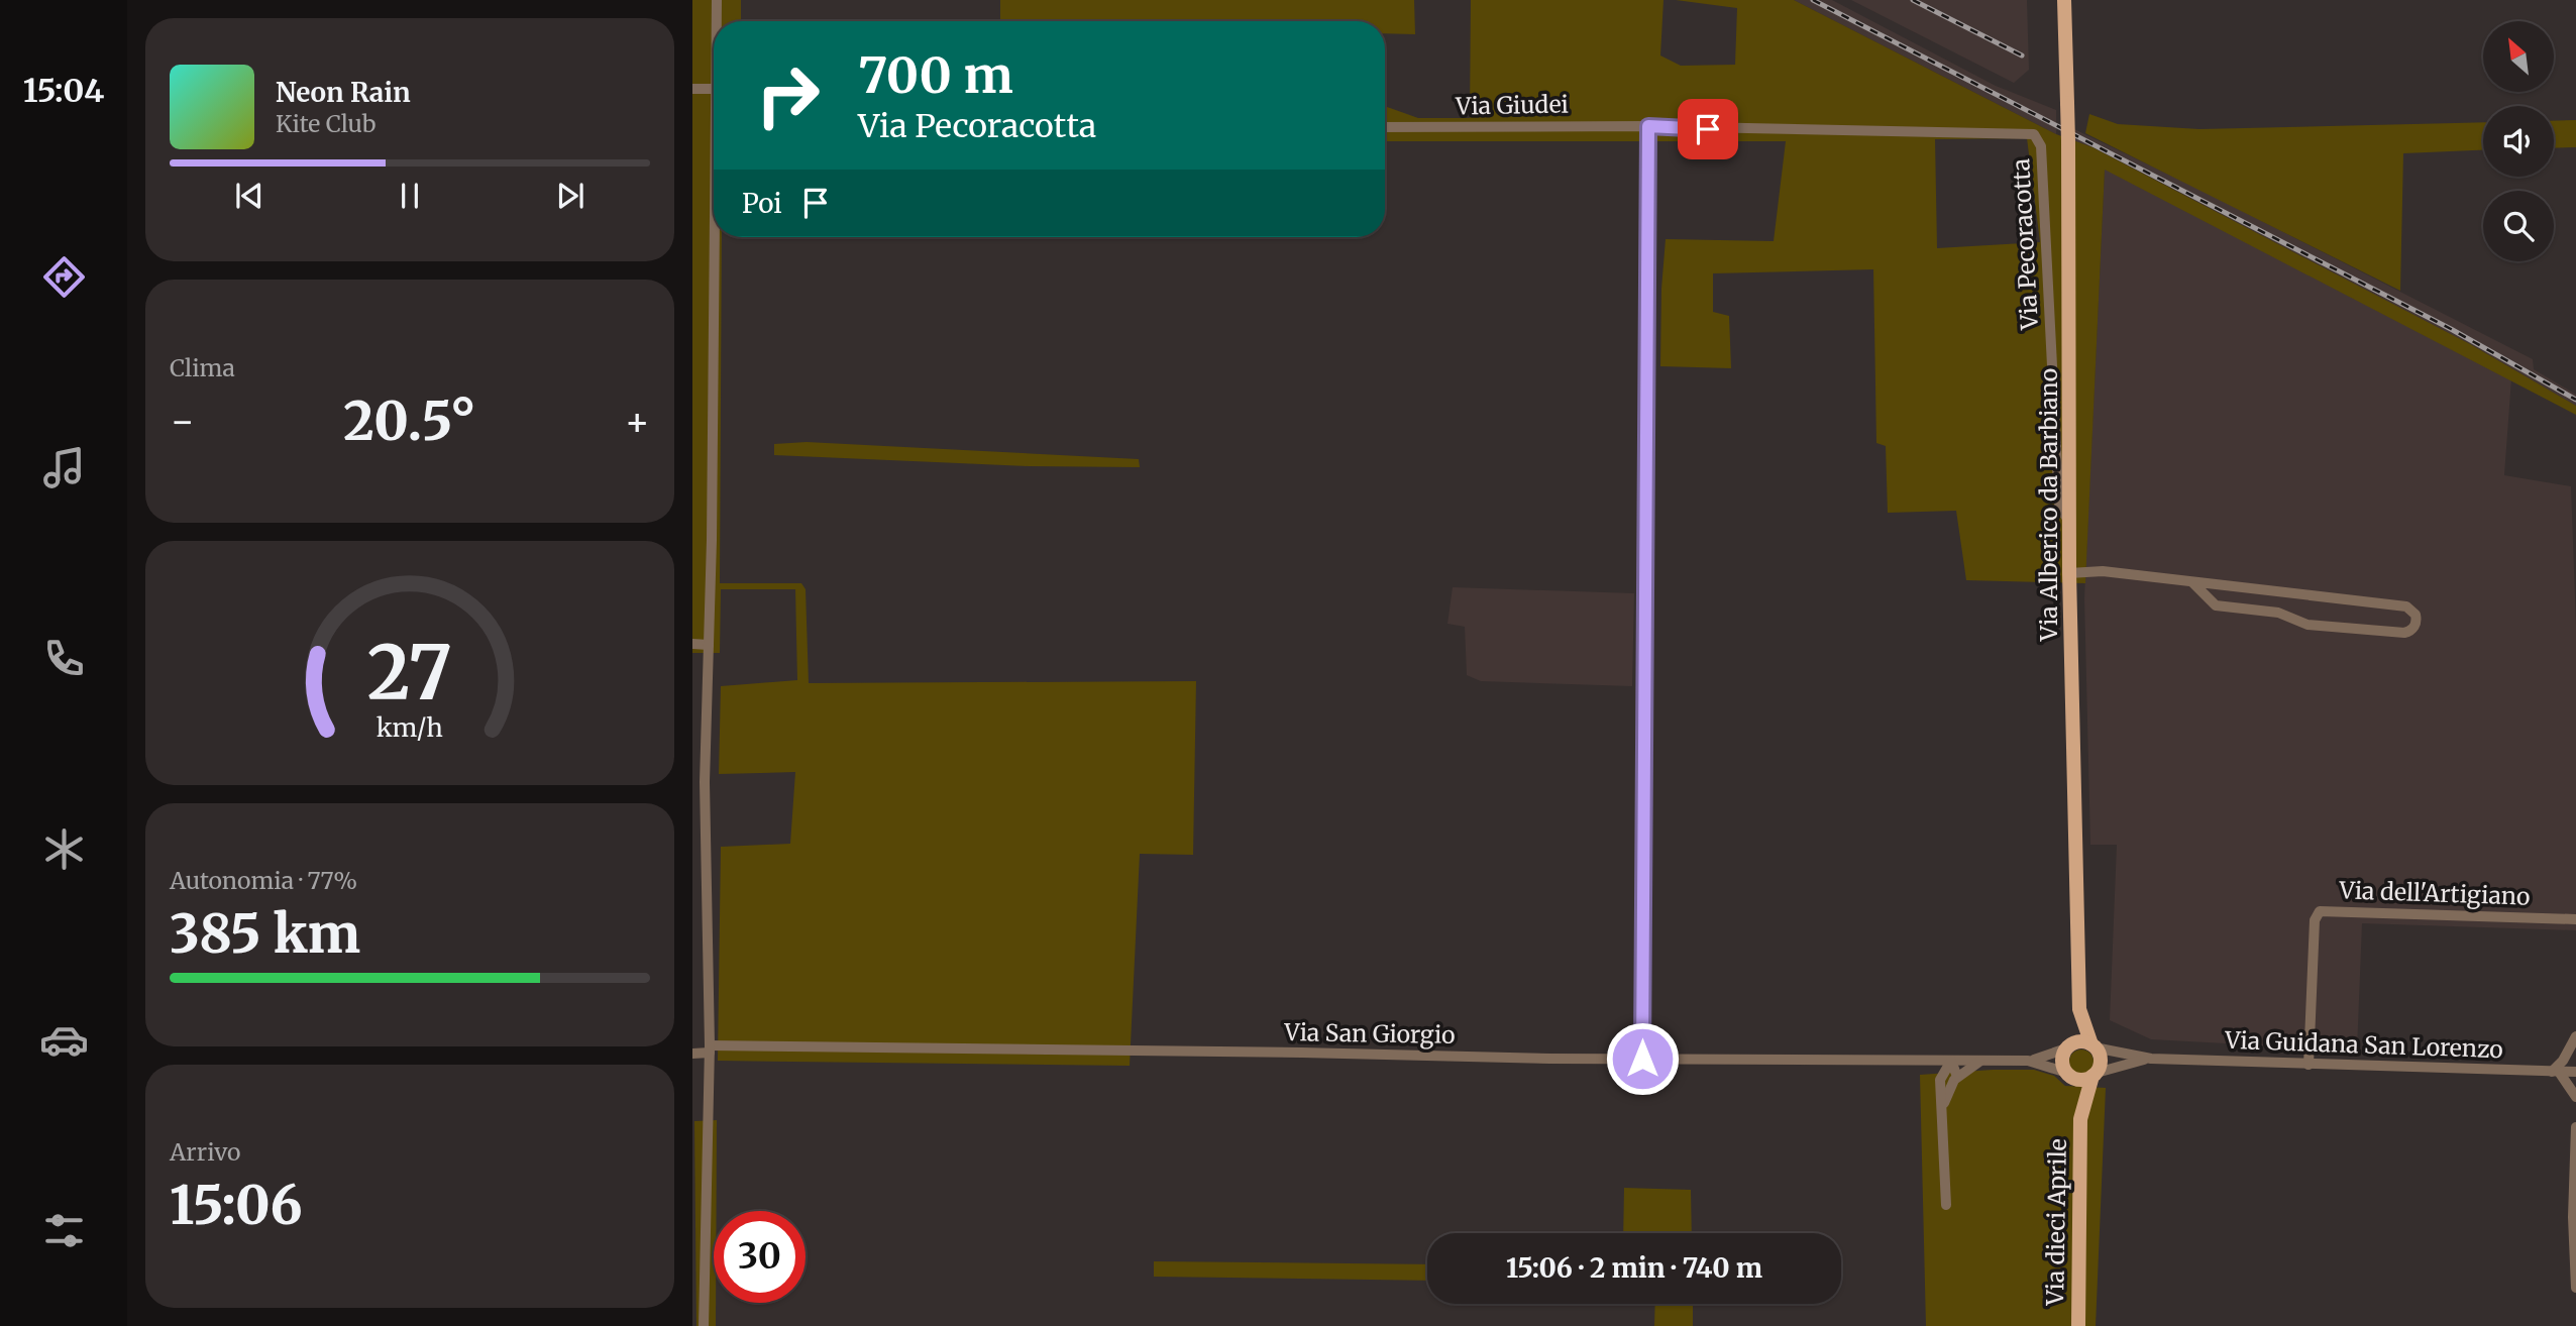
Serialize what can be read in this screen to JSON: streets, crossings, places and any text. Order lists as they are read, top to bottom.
{
  "streets": {
    "main road": ["Via Alberico da Barbiano", "Via dieci Aprile"],
    "street": [
      "Via Giudei",
      "Via Pecoracotta",
      "Via dell'Artigiano",
      "Via San Giorgio",
      "Via Guidana San Lorenzo"
    ]
  },
  "crossings": [
    ["Via Giudei", "Via Pecoracotta"],
    ["Via Pecoracotta", "Via Alberico da Barbiano"],
    ["Via Alberico da Barbiano", "Via San Giorgio"],
    ["Via Alberico da Barbiano", "Via dieci Aprile"],
    ["Via dell'Artigiano", "Via Guidana San Lorenzo"],
    ["Via San Giorgio", "Via dieci Aprile"]
  ],
  "north": "top left",
  "page": {
    "tabs": "15:04",
    "turn": ["700 m", "Via Pecoracotta"],
    "song": ["Neon Rain", "Kite Club"],
    "then": "Poi",
    "tile": [
      "Clima",
      ["Autonomia · 77%", "385 km"],
      ["Arrivo", "15:06"]
    ],
    "heat": ["−", "20.5°", "+"],
    "limit": "30",
    "trip": "15:06 · 2 min · 740 m",
    "gauge": ["27", "km/h"]
  }
}
